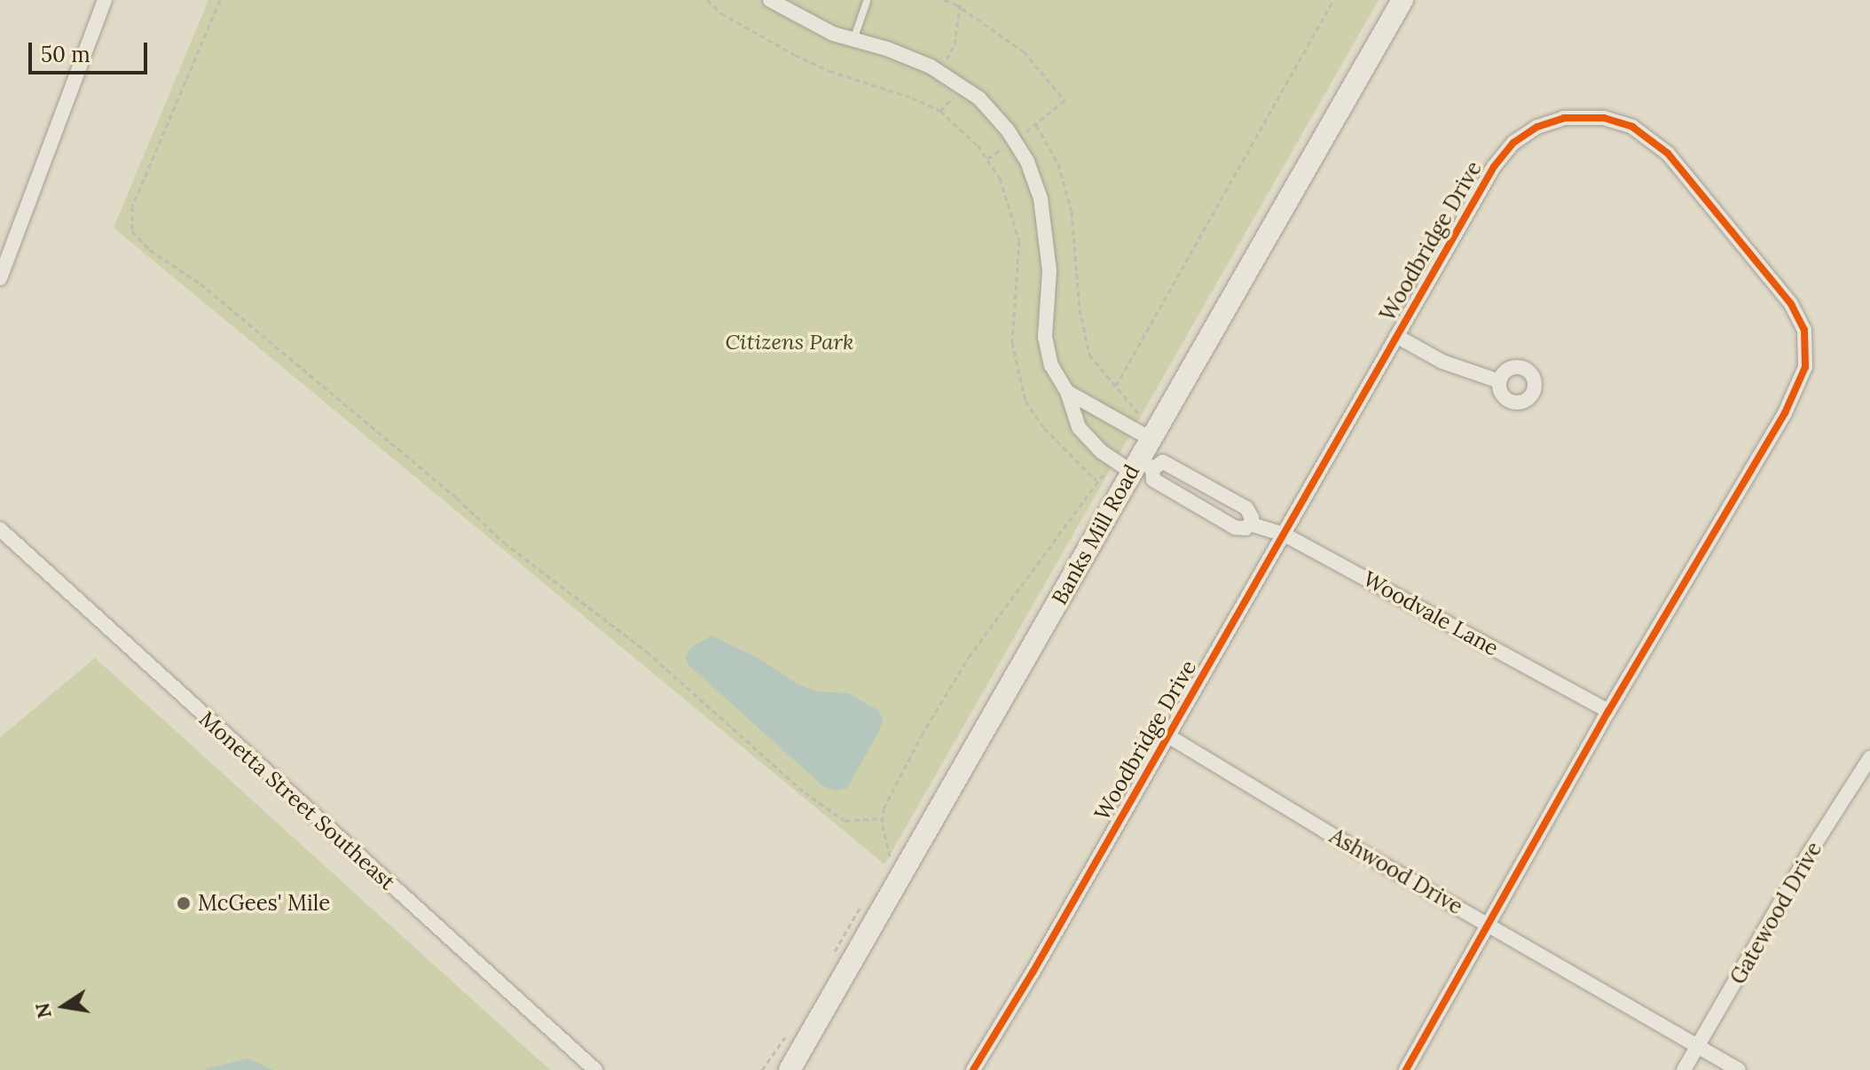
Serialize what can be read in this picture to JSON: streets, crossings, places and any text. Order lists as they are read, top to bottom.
{
  "streets": {
    "street": [
      "Woodbridge Drive",
      "Banks Mill Road",
      "Woodvale Lane",
      "Monetta Street Southeast",
      "Ashwood Drive",
      "Gatewood Drive"
    ]
  },
  "crossings": [
    ["Woodbridge Drive", "Woodvale Lane"],
    ["Woodbridge Drive", "Ashwood Drive"],
    ["Banks Mill Road", "Woodvale Lane"],
    ["Ashwood Drive", "Gatewood Drive"]
  ],
  "parks": ["Citizens Park"],
  "places": ["McGees' Mile"],
  "scale_bar": "50 m",
  "north": "left"
}
